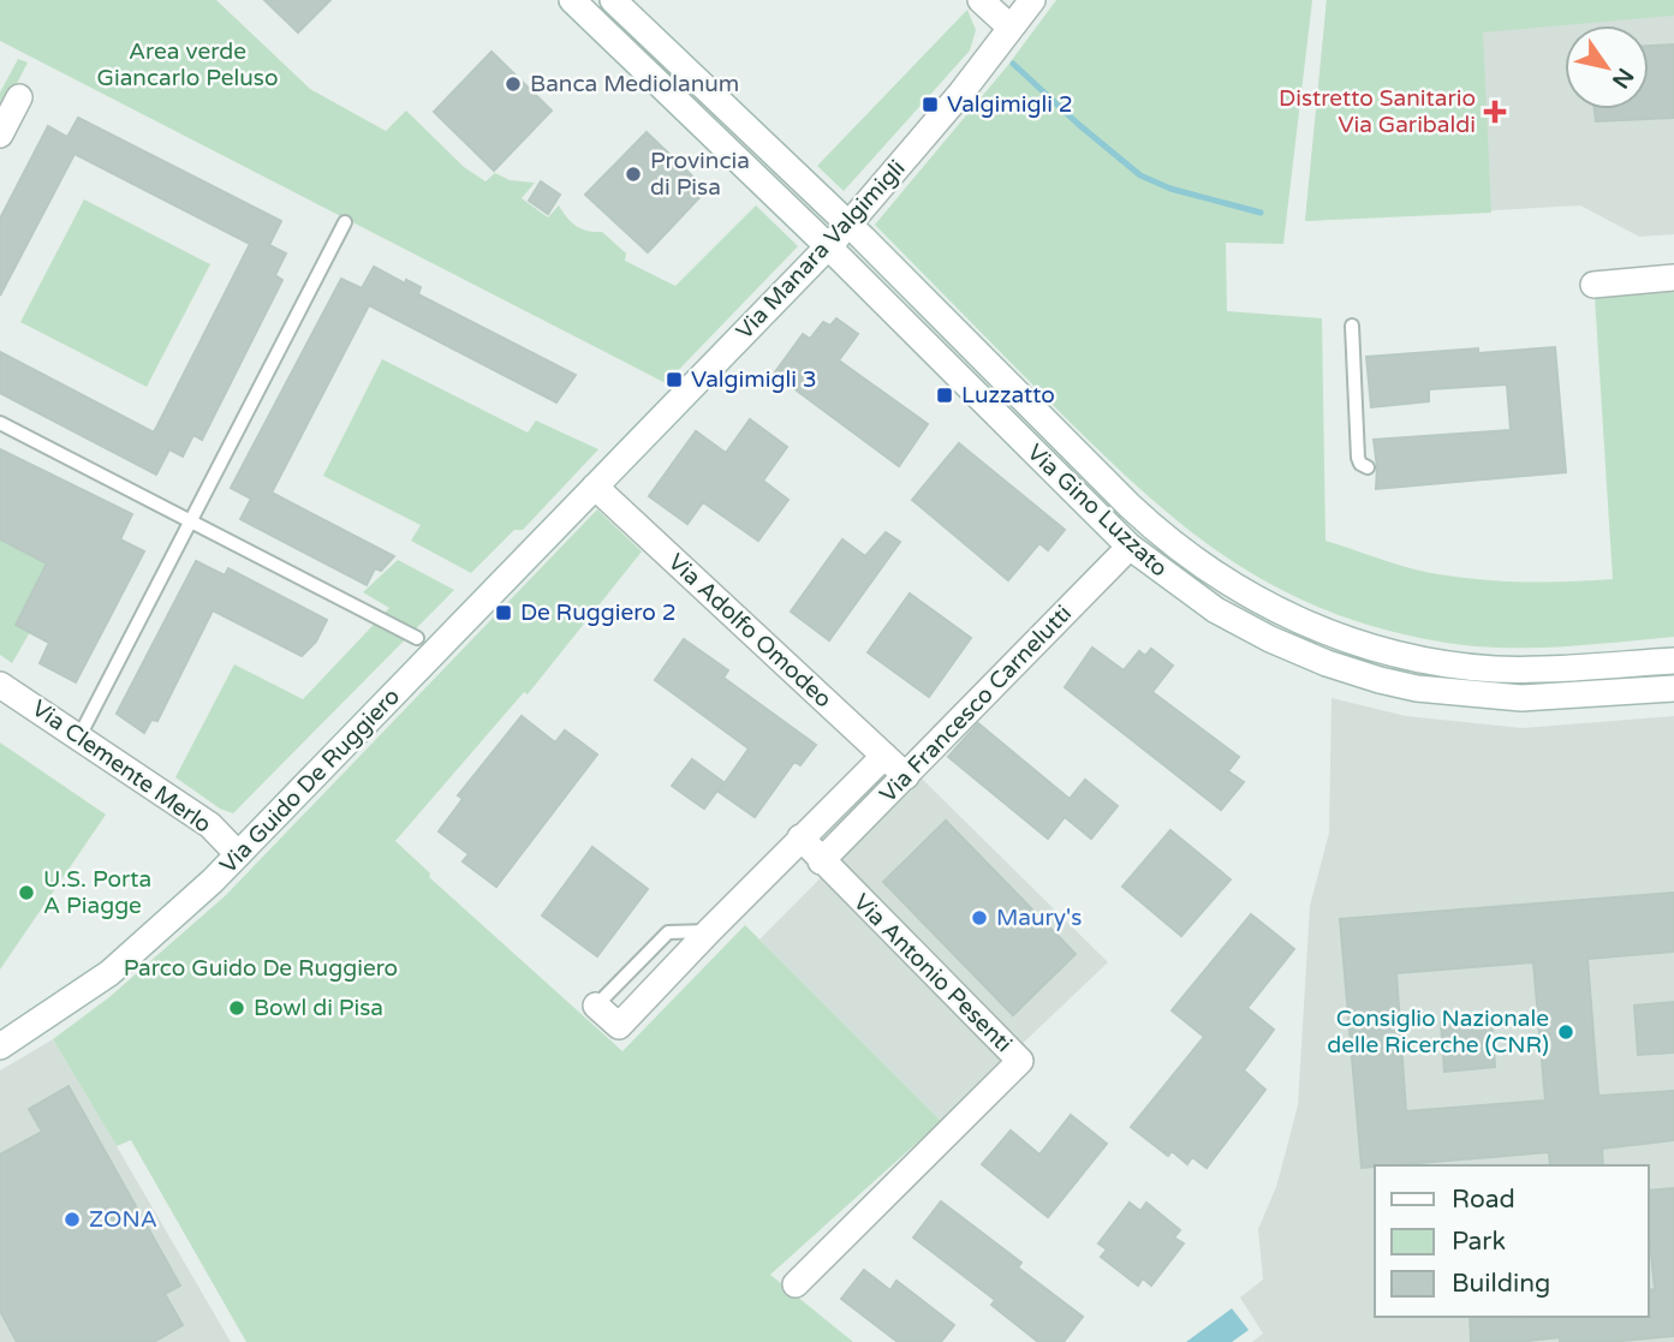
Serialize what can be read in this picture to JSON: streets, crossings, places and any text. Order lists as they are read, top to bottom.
{
  "streets": {
    "street": [
      "Via Manara Valgimigli",
      "Via Gino Luzzato",
      "Via Adolfo Omodeo",
      "Via Francesco Carnelutti",
      "Via Clemente Merlo",
      "Via Guido De Ruggiero",
      "Via Antonio Pesenti"
    ]
  },
  "crossings": [
    ["Via Manara Valgimigli", "Via Gino Luzzato"],
    ["Via Manara Valgimigli", "Via Adolfo Omodeo"],
    ["Via Manara Valgimigli", "Via Guido De Ruggiero"],
    ["Via Gino Luzzato", "Via Francesco Carnelutti"],
    ["Via Adolfo Omodeo", "Via Francesco Carnelutti"],
    ["Via Adolfo Omodeo", "Via Guido De Ruggiero"],
    ["Via Francesco Carnelutti", "Via Antonio Pesenti"],
    ["Via Clemente Merlo", "Via Guido De Ruggiero"]
  ],
  "parks": ["Area verde Giancarlo Peluso", "Parco Guido De Ruggiero"],
  "places": {
    "other": [
      "Banca Mediolanum",
      "Provincia di Pisa",
      "U.S. Porta A Piagge",
      "Maury's",
      "Bowl di Pisa",
      "Consiglio Nazionale delle Ricerche (CNR)",
      "ZONA"
    ],
    "transit": [
      "Valgimigli 2",
      "Valgimigli 3",
      "Luzzatto",
      "De Ruggiero 2"
    ],
    "health": ["Distretto Sanitario Via Garibaldi"]
  },
  "legend": ["Road", "Park", "Building"],
  "north": "bottom right"
}
